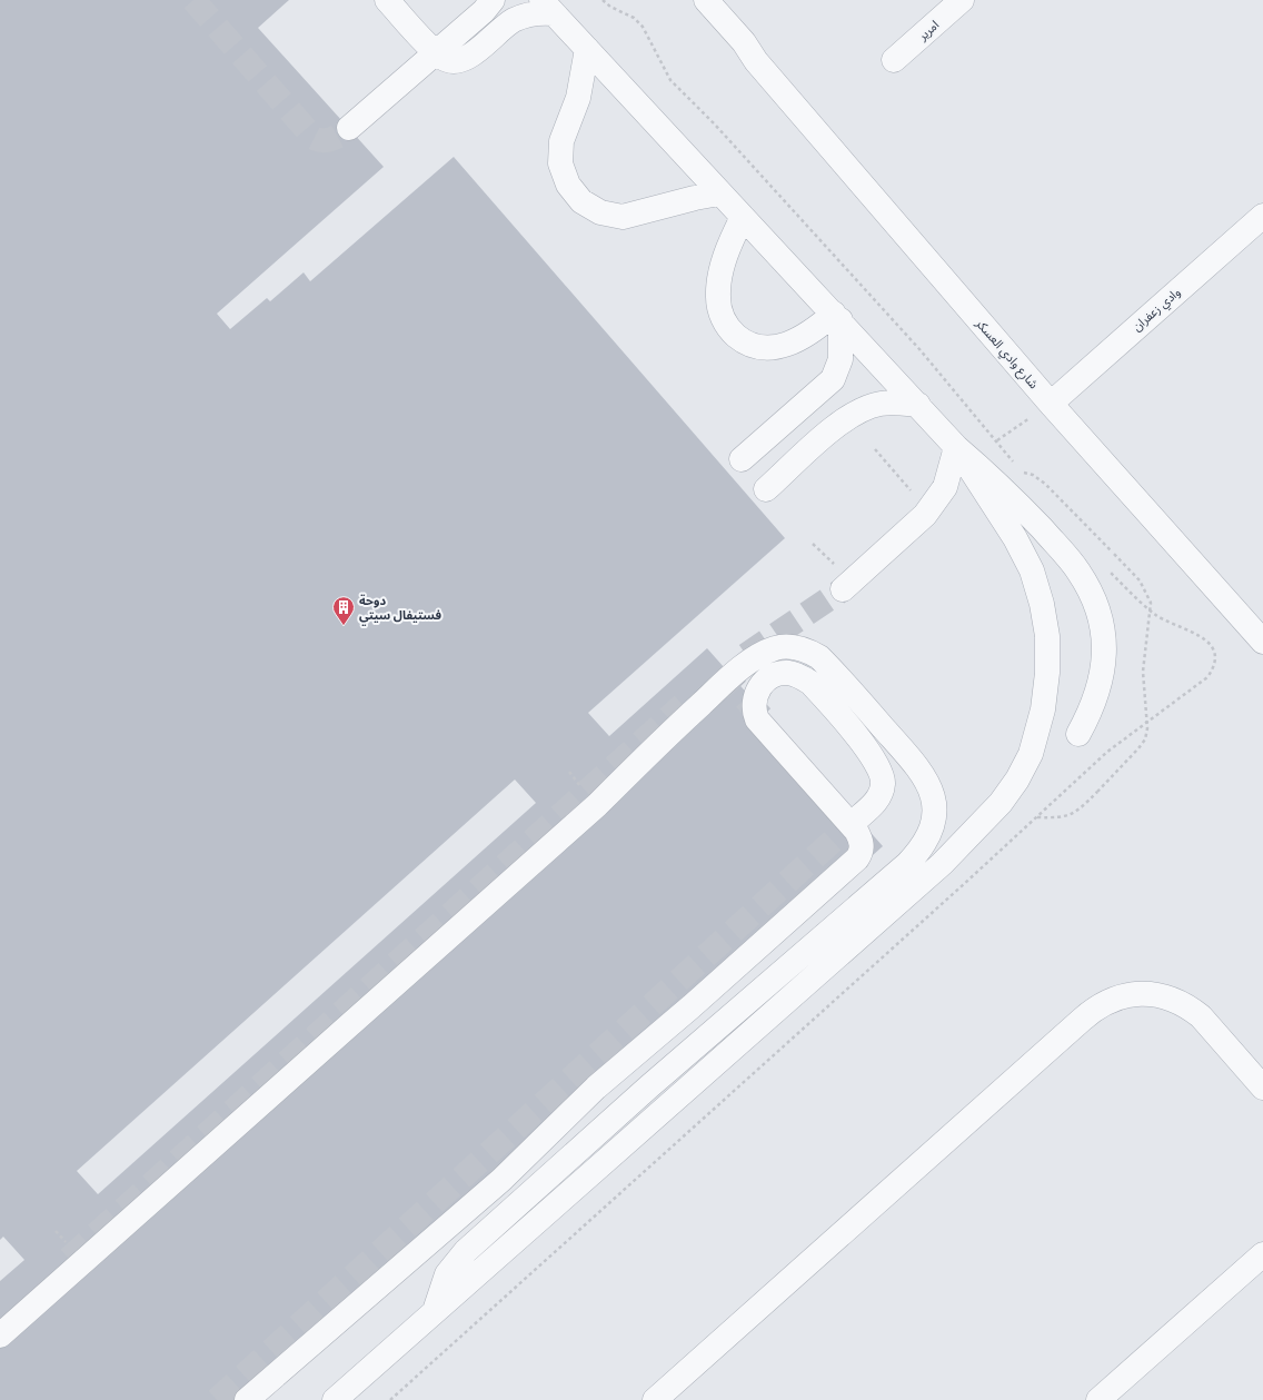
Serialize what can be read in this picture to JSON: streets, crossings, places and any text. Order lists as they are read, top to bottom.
{
  "streets": {
    "street": ["امرير", "وادي زعفران", "شارع وادي العسكر"]
  },
  "crossings": [
    ["وادي زعفران", "شارع وادي العسكر"]
  ],
  "places": {
    "building": ["دوحة فستيفال سيتي"]
  }
}
